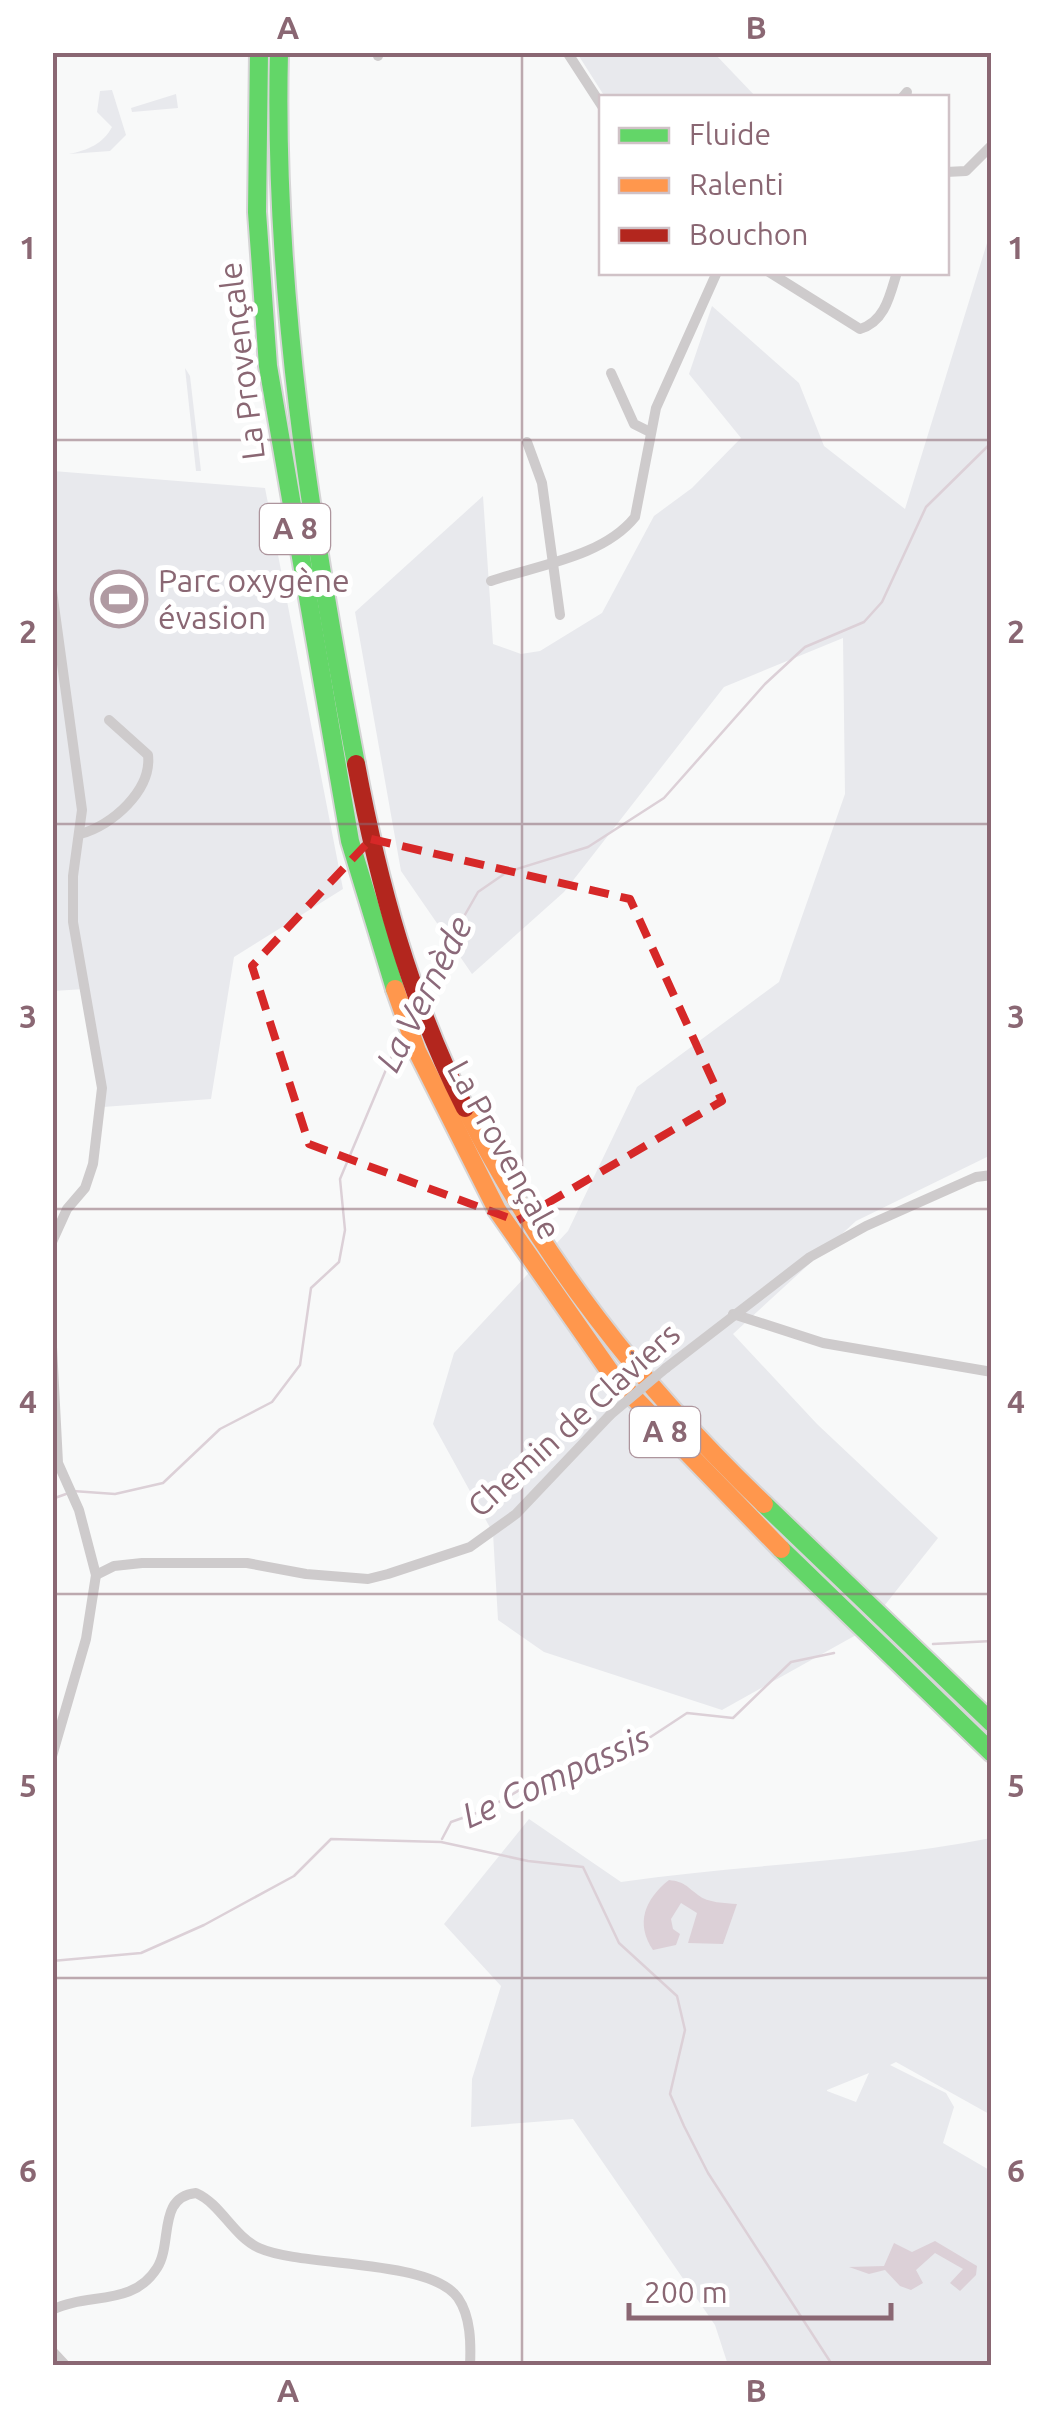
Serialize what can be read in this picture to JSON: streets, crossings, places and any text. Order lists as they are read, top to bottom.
{
  "streets": {
    "highway": ["La Provençale", "A 8"],
    "street": ["Chemin de Claviers"]
  },
  "water": ["La Vernède", "Le Compassis"],
  "places": {
    "sports": ["Parc oxygène évasion"]
  },
  "legend": ["Fluide", "Ralenti", "Bouchon"],
  "scale_bar": "200 m",
  "grid": {
    "columns": ["A", "B"],
    "rows": [
      "1",
      "2",
      "3",
      "4",
      "5",
      "6"
    ]
  }
}
